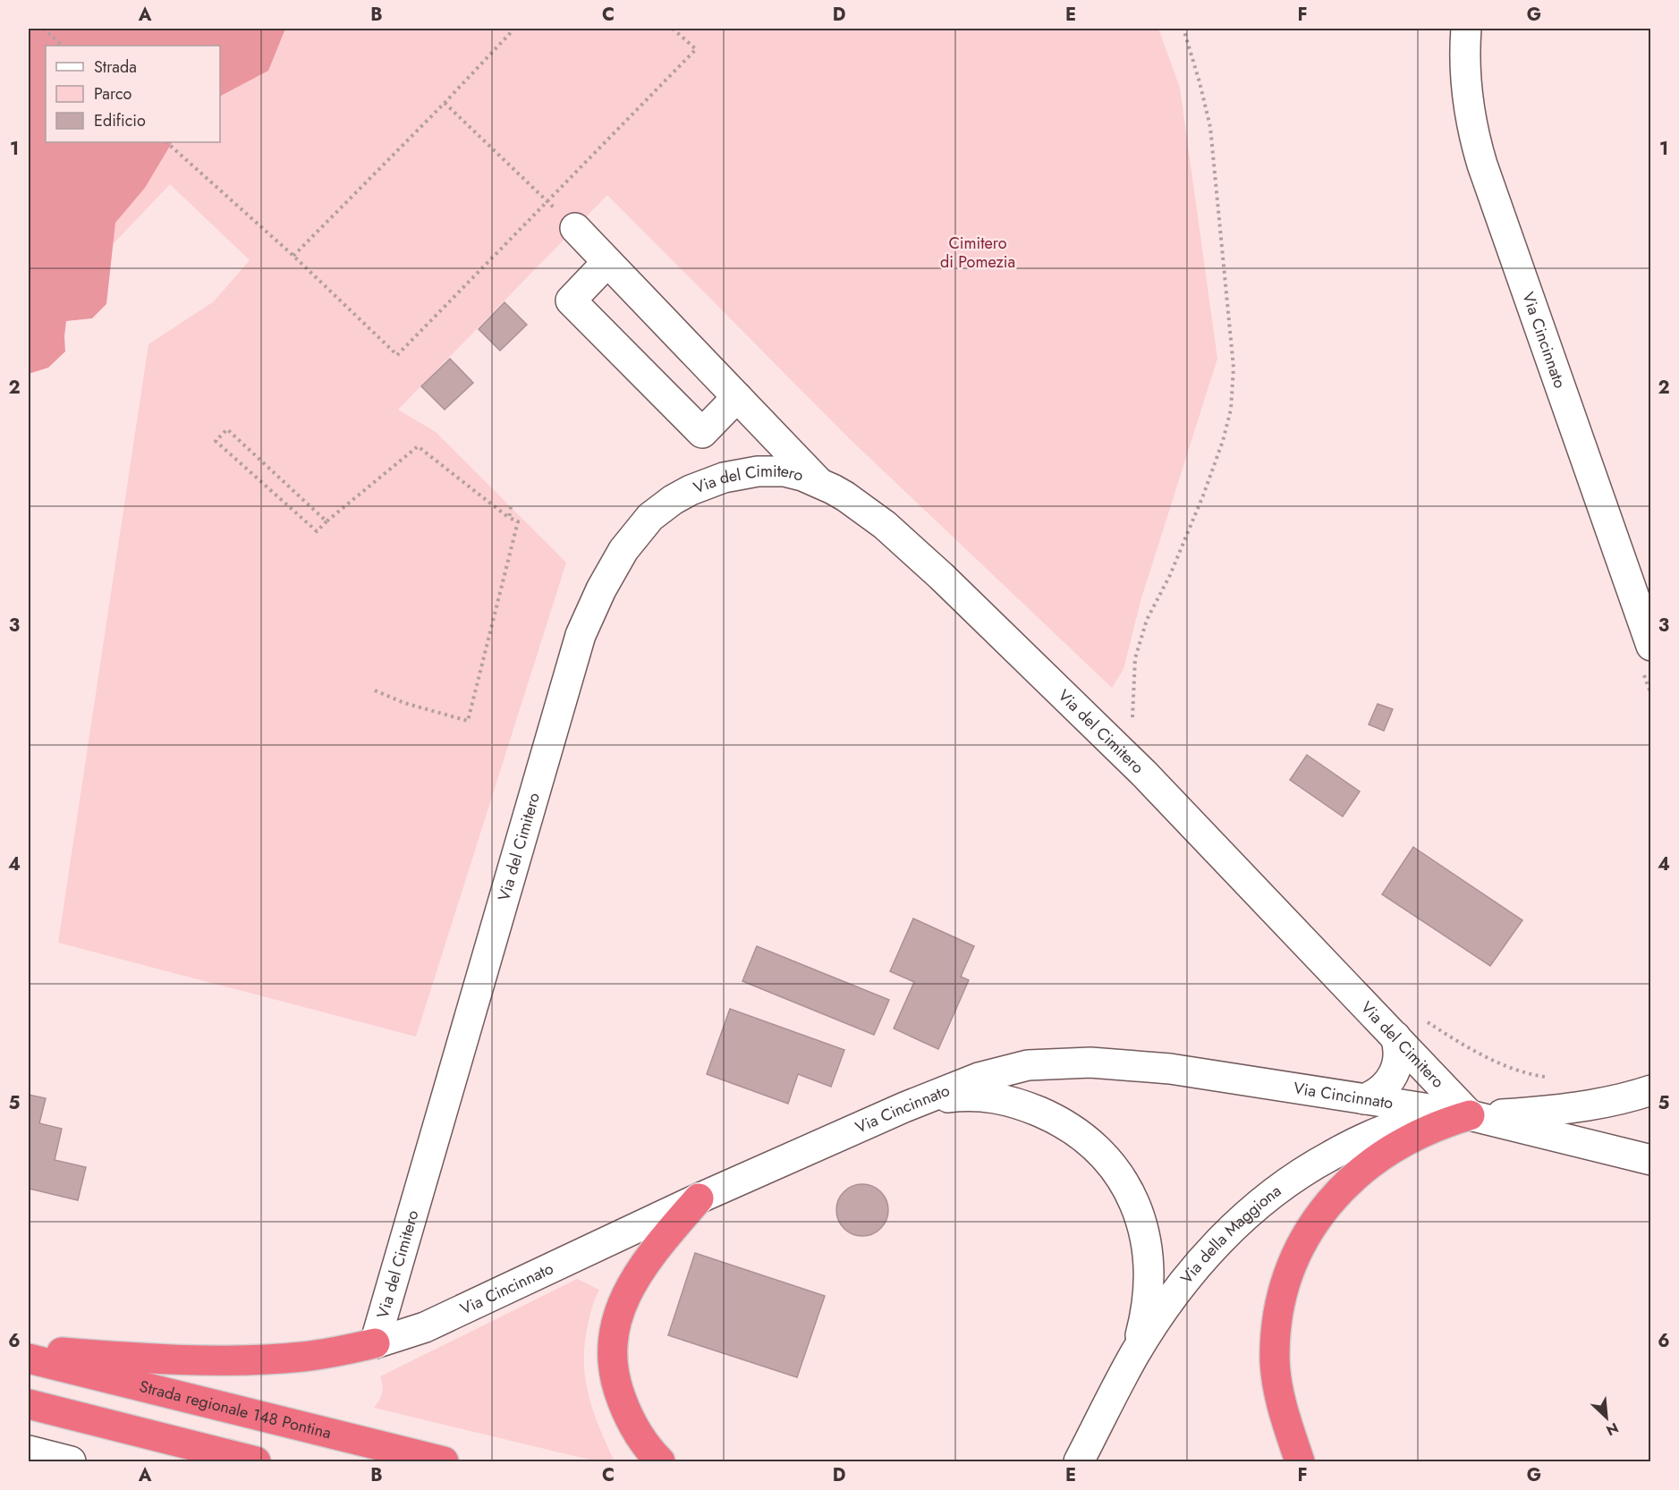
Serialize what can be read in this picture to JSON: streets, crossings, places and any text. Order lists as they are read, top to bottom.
{
  "streets": {
    "highway": ["Strada regionale 148 Pontina"],
    "street": ["Via Cincinnato", "Via del Cimitero", "Via della Maggiona"]
  },
  "crossings": [
    ["Via Cincinnato", "Via del Cimitero"],
    ["Via Cincinnato", "Via della Maggiona"],
    ["Via del Cimitero", "Via della Maggiona"]
  ],
  "parks": ["Cimitero di Pomezia"],
  "legend": ["Strada", "Parco", "Edificio"],
  "north": "bottom right",
  "grid": {
    "columns": [
      "A",
      "B",
      "C",
      "D",
      "E",
      "F",
      "G"
    ],
    "rows": [
      "1",
      "2",
      "3",
      "4",
      "5",
      "6"
    ]
  }
}
